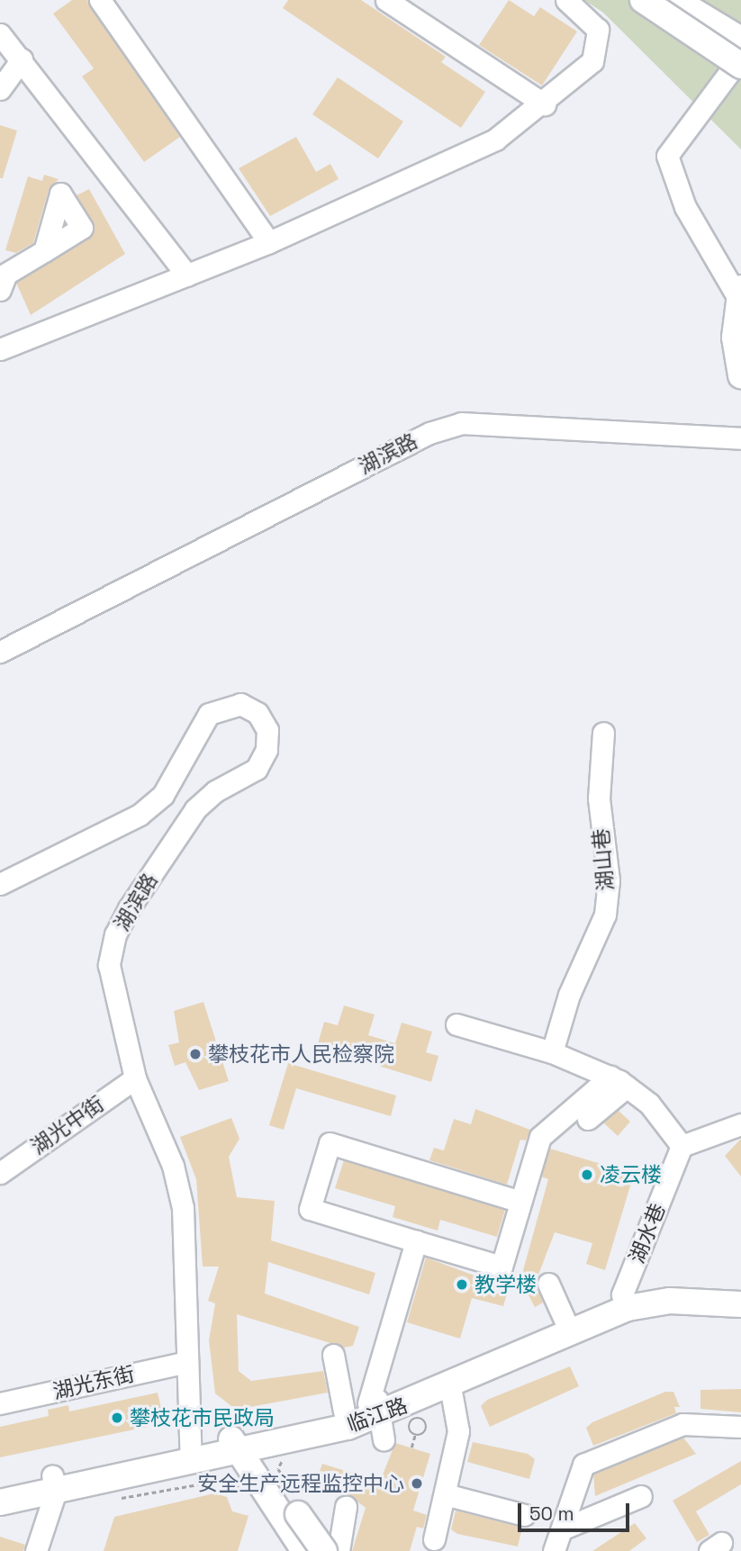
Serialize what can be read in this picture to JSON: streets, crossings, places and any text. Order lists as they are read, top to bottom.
{
  "streets": {
    "main road": ["临江路"],
    "street": [
      "湖滨路",
      "湖山巷",
      "湖光中街",
      "湖水巷",
      "湖光东街"
    ]
  },
  "crossings": [
    ["湖滨路", "湖光中街"],
    ["湖滨路", "湖光东街"],
    ["湖滨路", "临江路"],
    ["湖水巷", "临江路"]
  ],
  "places": [
    "攀枝花市人民检察院",
    "凌云楼",
    "教学楼",
    "攀枝花市民政局",
    "安全生产远程监控中心"
  ],
  "scale_bar": "50 m"
}
